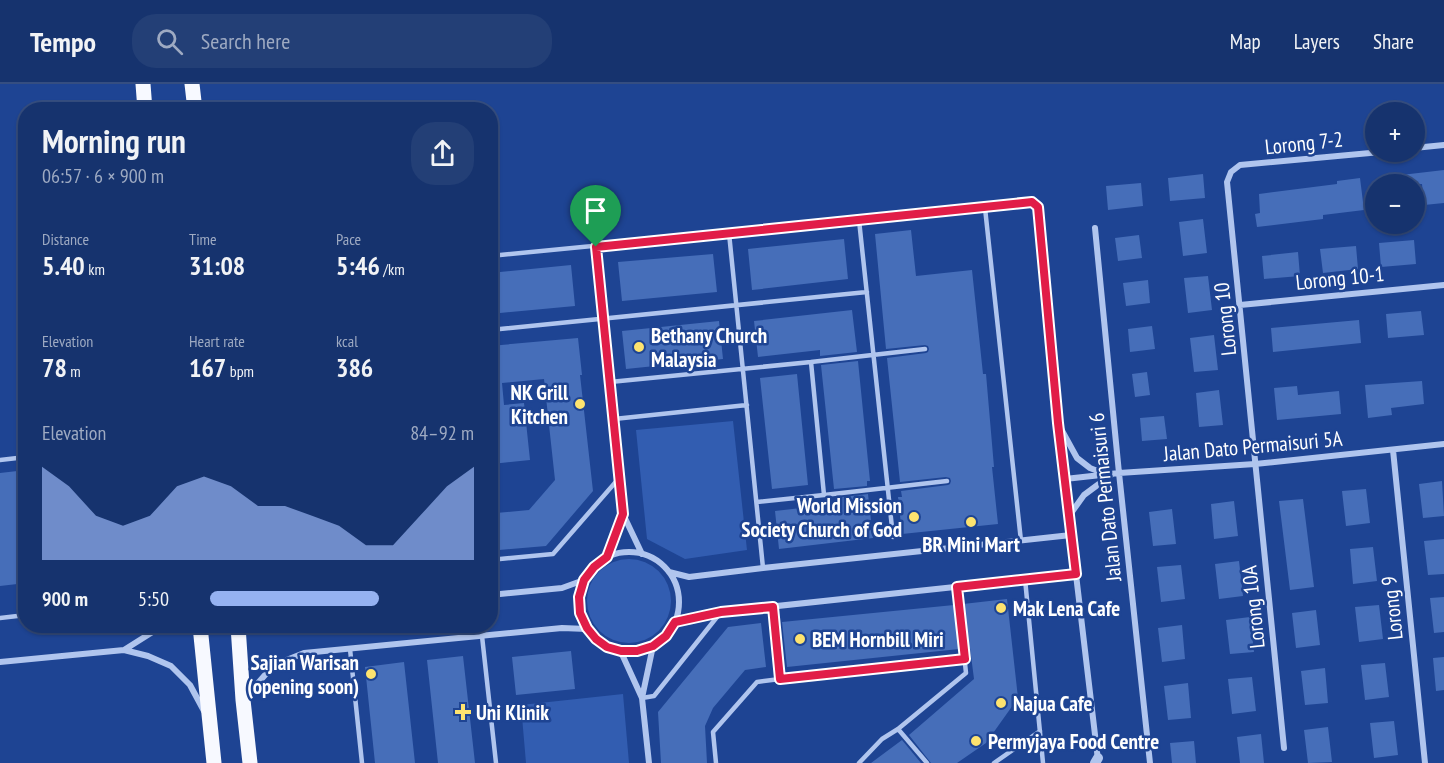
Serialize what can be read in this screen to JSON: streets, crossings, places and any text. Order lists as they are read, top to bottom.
{
  "streets": {
    "street": [
      "Lorong 7-2",
      "Lorong 10-1",
      "Lorong 10",
      "Jalan Dato Permaisuri 5A",
      "Jalan Dato Permaisuri 6",
      "Lorong 10A",
      "Lorong 9"
    ]
  },
  "crossings": [
    ["Lorong 7-2", "Lorong 10"],
    ["Lorong 10-1", "Lorong 10"],
    ["Lorong 10", "Jalan Dato Permaisuri 5A"],
    ["Lorong 10", "Lorong 10A"],
    ["Jalan Dato Permaisuri 5A", "Jalan Dato Permaisuri 6"],
    ["Jalan Dato Permaisuri 5A", "Lorong 10A"],
    ["Jalan Dato Permaisuri 5A", "Lorong 9"]
  ],
  "places": {
    "other": [
      "Bethany Church Malaysia",
      "NK Grill Kitchen",
      "World Mission Society Church of God",
      "BR Mini Mart",
      "Mak Lena Cafe",
      "BEM Hornbill Miri",
      "Sajian Warisan (opening soon)",
      "Najua Cafe",
      "Permyjaya Food Centre"
    ],
    "health": ["Uni Klinik"]
  },
  "page": {
    "header": "Tempo",
    "search": "Search here",
    "nav": ["Map", "Layers", "Share"],
    "map_buttons": ["+", "−"],
    "heading": ["Morning run", "06:57 · 6 × 900 m"],
    "stats": [
      ["Distance", "5.40 km"],
      ["Time", "31:08"],
      ["Pace", "5:46 /km"],
      ["Elevation", "78 m"],
      ["Heart rate", "167 bpm"],
      ["kcal", "386"]
    ],
    "chart": ["Elevation", "84–92 m"],
    "list": [
      {
        "name": "900 m",
        "note": "5:50"
      }
    ]
  }
}
